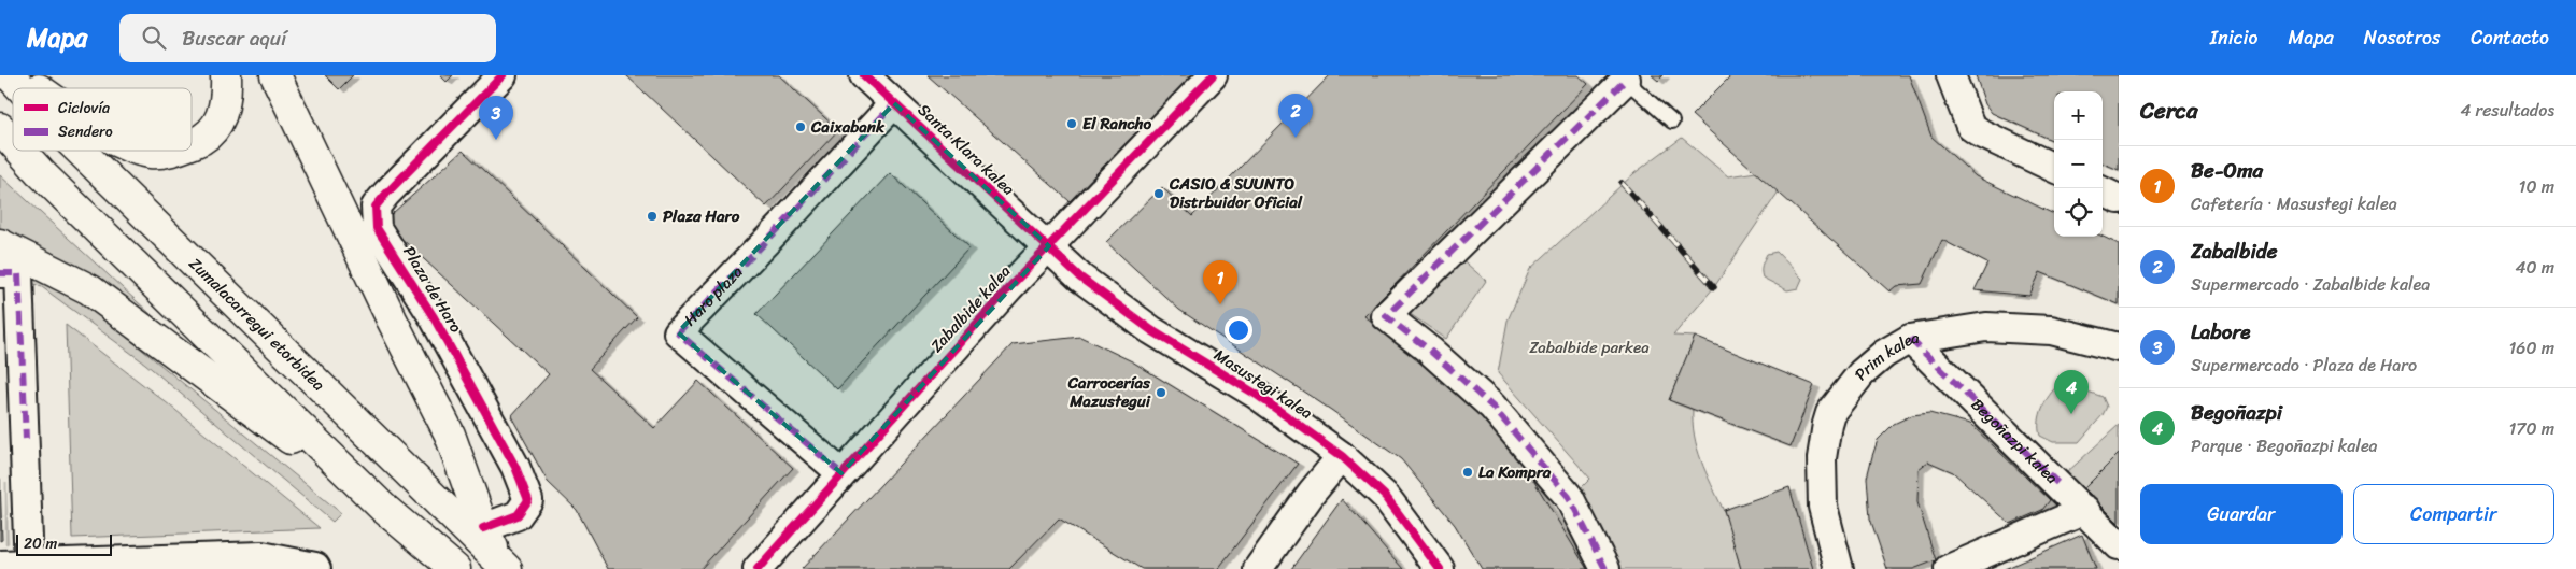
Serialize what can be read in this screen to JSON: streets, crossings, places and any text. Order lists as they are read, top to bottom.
{
  "streets": {
    "main road": ["Zumalacarregui etorbidea"],
    "street": [
      "Santa Klara kalea",
      "Plaza de Haro",
      "Haro plaza",
      "Zabalbide kalea",
      "Prim kalea",
      "Masustegi kalea",
      "Begoñazpi kalea"
    ]
  },
  "crossings": [
    ["Santa Klara kalea", "Haro plaza"],
    ["Santa Klara kalea", "Zabalbide kalea"],
    ["Santa Klara kalea", "Masustegi kalea"],
    ["Haro plaza", "Zabalbide kalea"],
    ["Zabalbide kalea", "Masustegi kalea"],
    ["Prim kalea", "Begoñazpi kalea"]
  ],
  "parks": ["Zabalbide parkea"],
  "places": [
    "El Rancho",
    "Caixabank",
    "CASIO & SUUNTO Distrbuidor Oficial",
    "Plaza Haro",
    "Carrocerías Mazustegui",
    "La Kompra"
  ],
  "legend": ["Ciclovía", "Sendero"],
  "scale_bar": "20 m",
  "page": {
    "header": "Mapa",
    "search": "Buscar aquí",
    "nav": [
      "Inicio",
      "Mapa",
      "Nosotros",
      "Contacto"
    ],
    "heading": ["Cerca", "4 resultados"],
    "map_buttons": ["+", "−"],
    "pins": [
      "2",
      "3",
      "1",
      "4"
    ],
    "list": [
      {
        "mark": "1",
        "name": "Be-Oma",
        "note": "Cafetería · Masustegi kalea",
        "value": "10 m"
      },
      {
        "mark": "2",
        "name": "Zabalbide",
        "note": "Supermercado · Zabalbide kalea",
        "value": "40 m"
      },
      {
        "mark": "3",
        "name": "Labore",
        "note": "Supermercado · Plaza de Haro",
        "value": "160 m"
      },
      {
        "mark": "4",
        "name": "Begoñazpi",
        "note": "Parque · Begoñazpi kalea",
        "value": "170 m"
      }
    ],
    "buttons": ["Guardar", "Compartir"],
    "scale": "20 m"
  }
}
